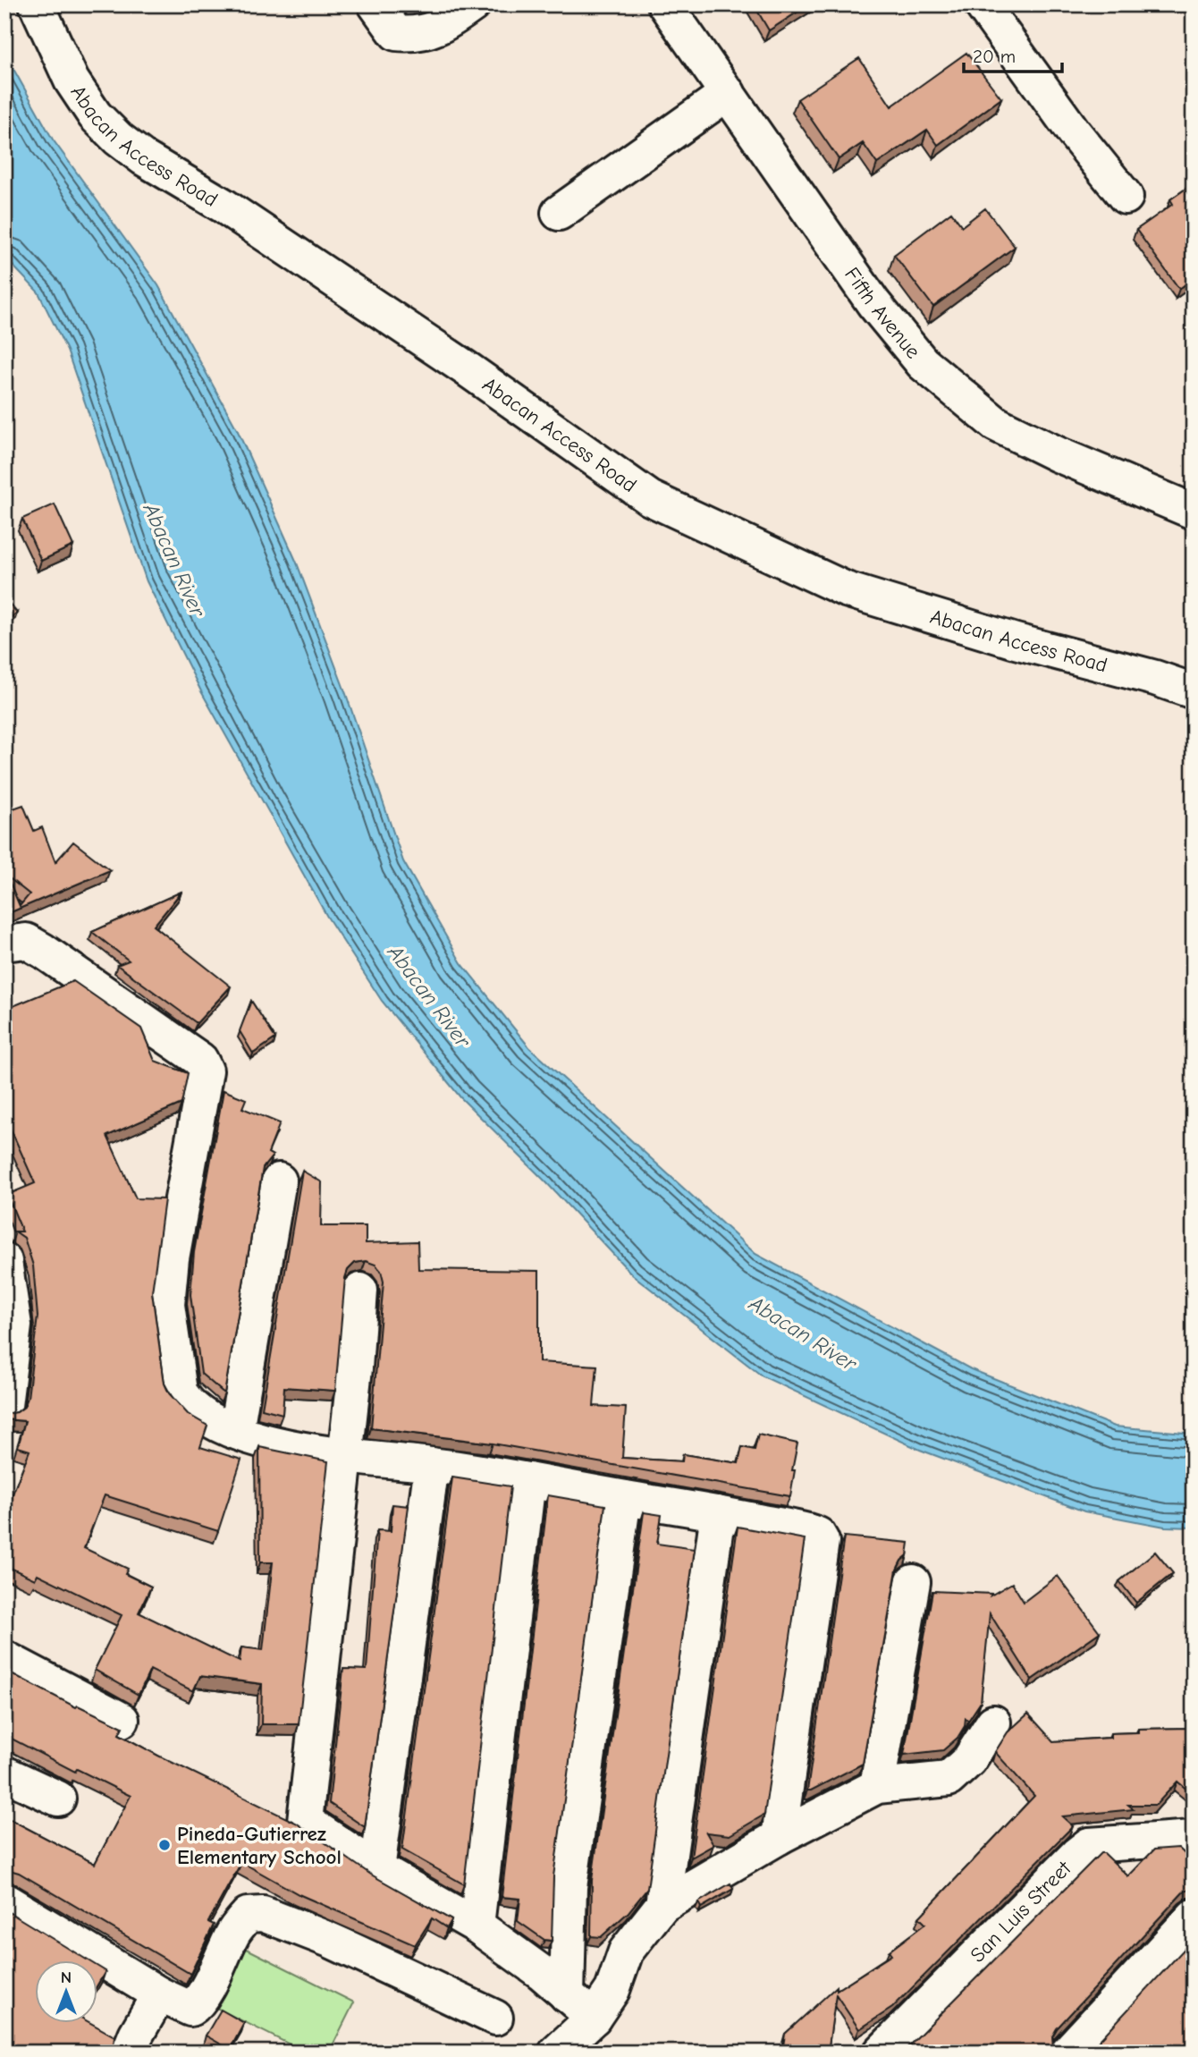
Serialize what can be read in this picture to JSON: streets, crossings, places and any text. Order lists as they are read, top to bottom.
{
  "streets": {
    "street": ["Abacan Access Road", "Fifth Avenue", "San Luis Street"]
  },
  "water": ["Abacan River"],
  "places": ["Pineda-Gutierrez Elementary School"],
  "scale_bar": "20 m",
  "north": "top"
}
